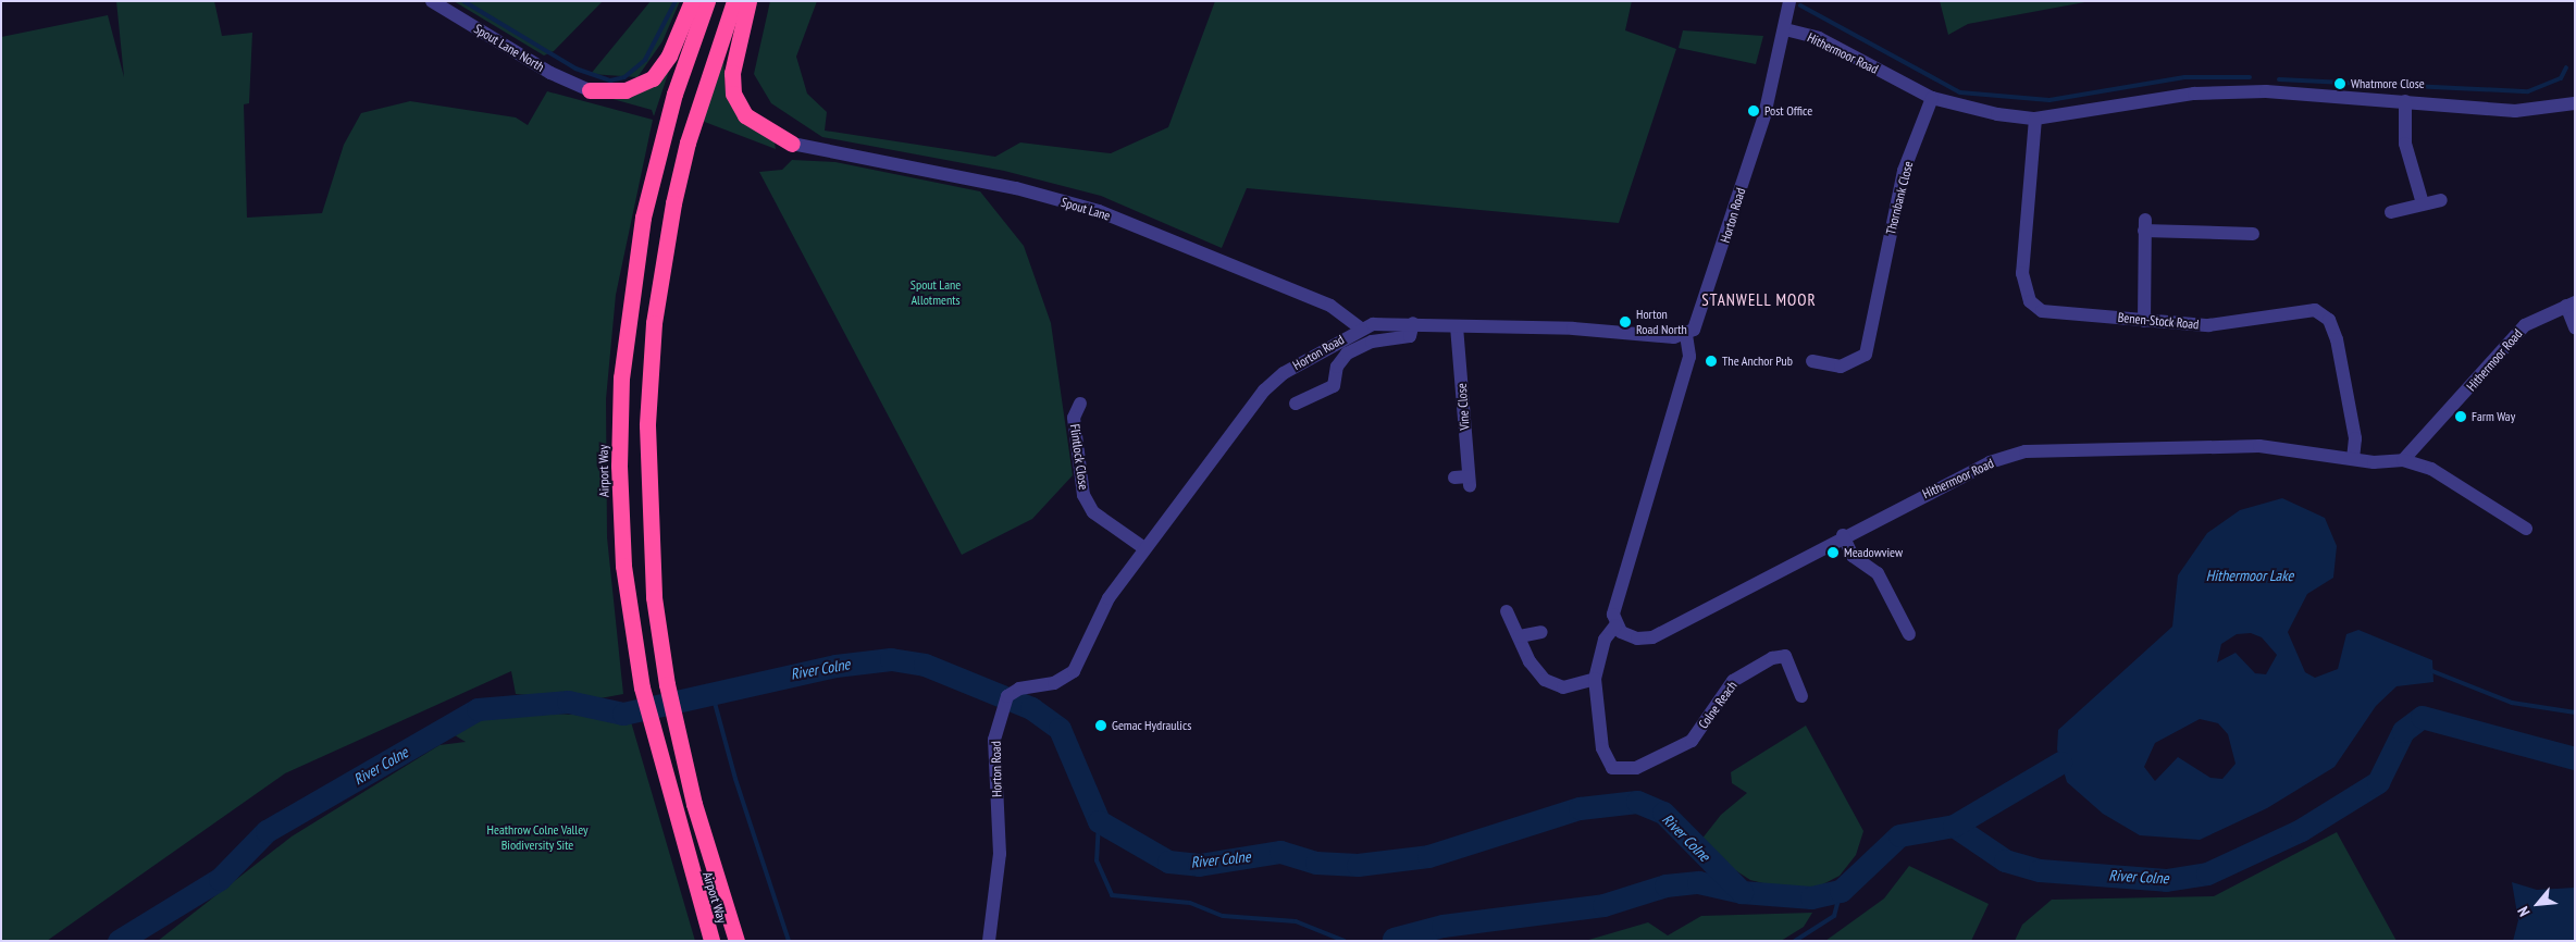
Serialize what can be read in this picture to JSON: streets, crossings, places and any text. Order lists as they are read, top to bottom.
{
  "streets": {
    "highway": ["Airport Way"],
    "street": [
      "Spout Lane North",
      "Hithermoor Road",
      "Thornbank Close",
      "Spout Lane",
      "Horton Road",
      "Benen-Stock Road",
      "Vine Close",
      "Flintlock Close",
      "Colne Reach"
    ]
  },
  "crossings": [
    ["Hithermoor Road", "Thornbank Close"],
    ["Hithermoor Road", "Horton Road"],
    ["Hithermoor Road", "Benen-Stock Road"],
    ["Spout Lane", "Horton Road"],
    ["Horton Road", "Vine Close"],
    ["Horton Road", "Flintlock Close"]
  ],
  "districts": ["STANWELL MOOR"],
  "water": ["Hithermoor Lake", "River Colne"],
  "parks": ["Spout Lane Allotments", "Heathrow Colne Valley Biodiversity Site"],
  "places": [
    "Whatmore Close",
    "Post Office",
    "Horton Road North",
    "The Anchor Pub",
    "Farm Way",
    "Meadowview",
    "Gemac Hydraulics"
  ],
  "north": "bottom left"
}
